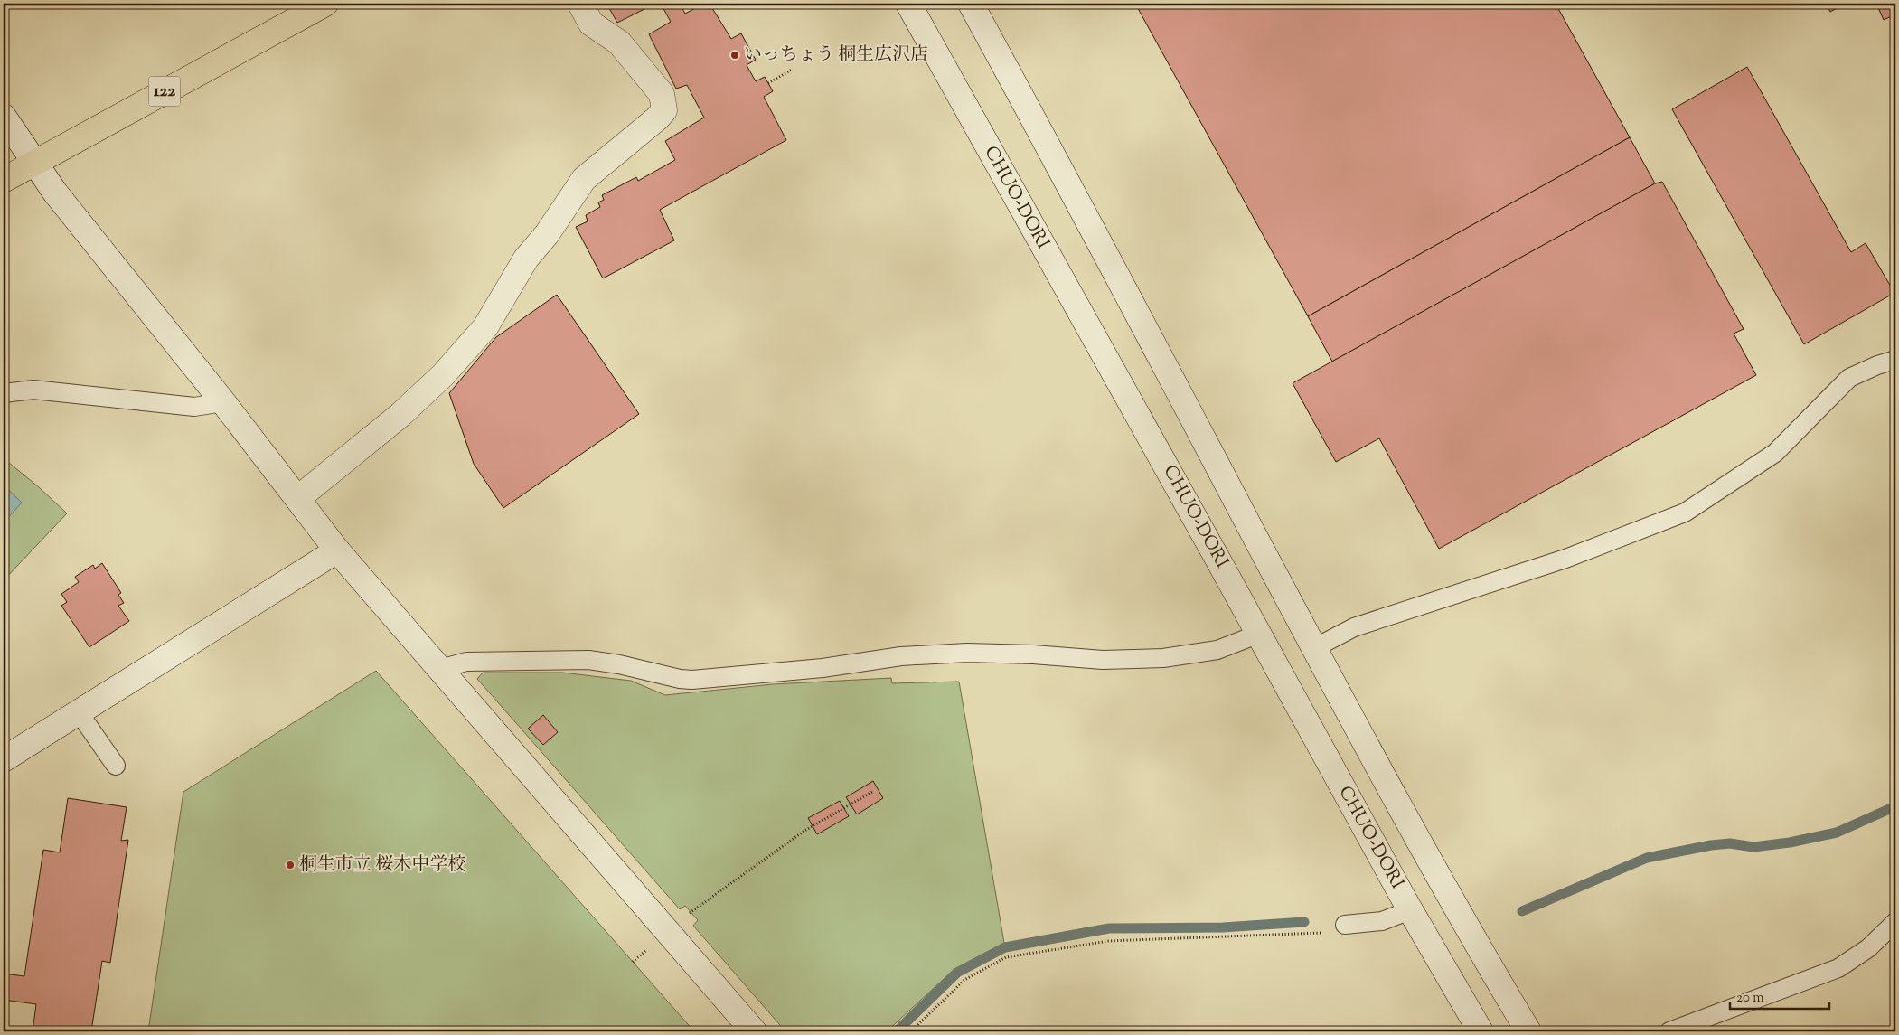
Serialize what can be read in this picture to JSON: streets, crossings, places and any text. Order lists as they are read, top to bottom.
{
  "streets": {
    "highway": ["122"],
    "street": ["CHUO-DORI"]
  },
  "places": ["いっちょう 桐生広沢店", "桐生市立 桜木中学校"],
  "scale_bar": "20 m"
}
